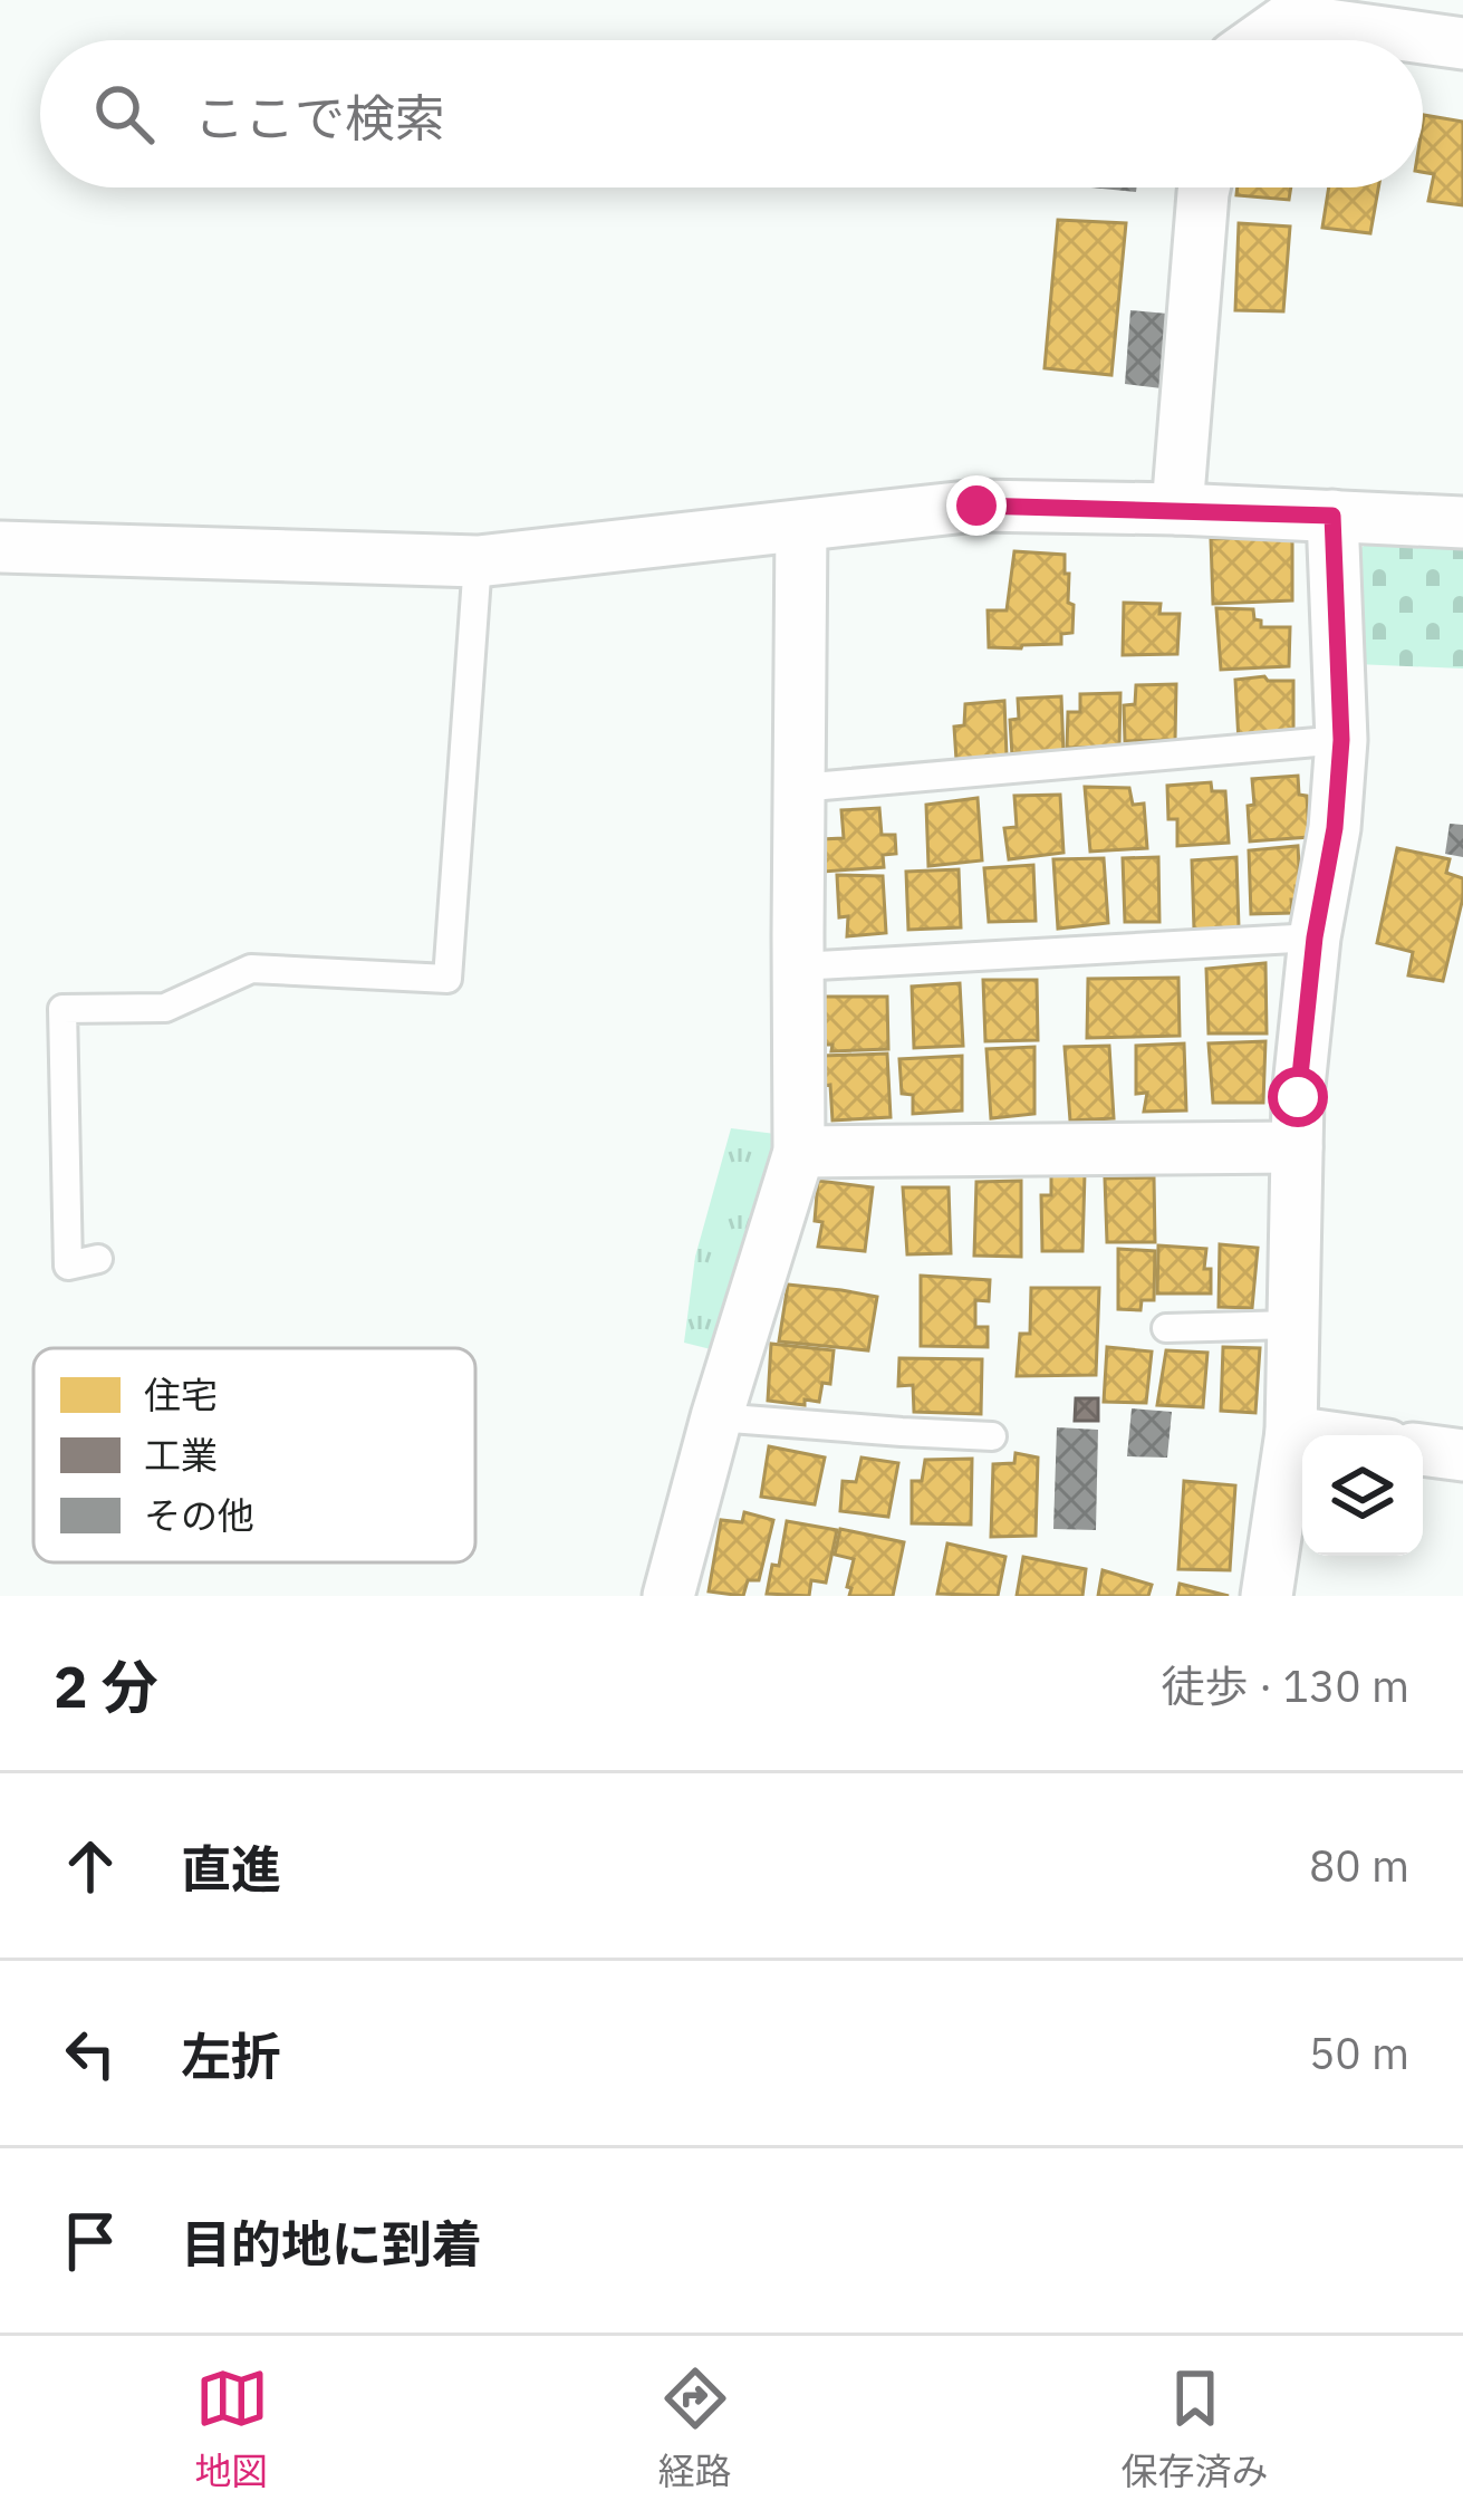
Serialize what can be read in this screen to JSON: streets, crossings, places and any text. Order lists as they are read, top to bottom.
{
  "legend": ["住宅", "工業", "その他"],
  "page": {
    "search": "ここで検索",
    "heading": ["2 分", "徒歩 · 130 m"],
    "list": [
      ["直進", "80 m"],
      ["左折", "50 m"],
      "目的地に到着"
    ],
    "nav": ["地図", "経路", "保存済み"]
  }
}
